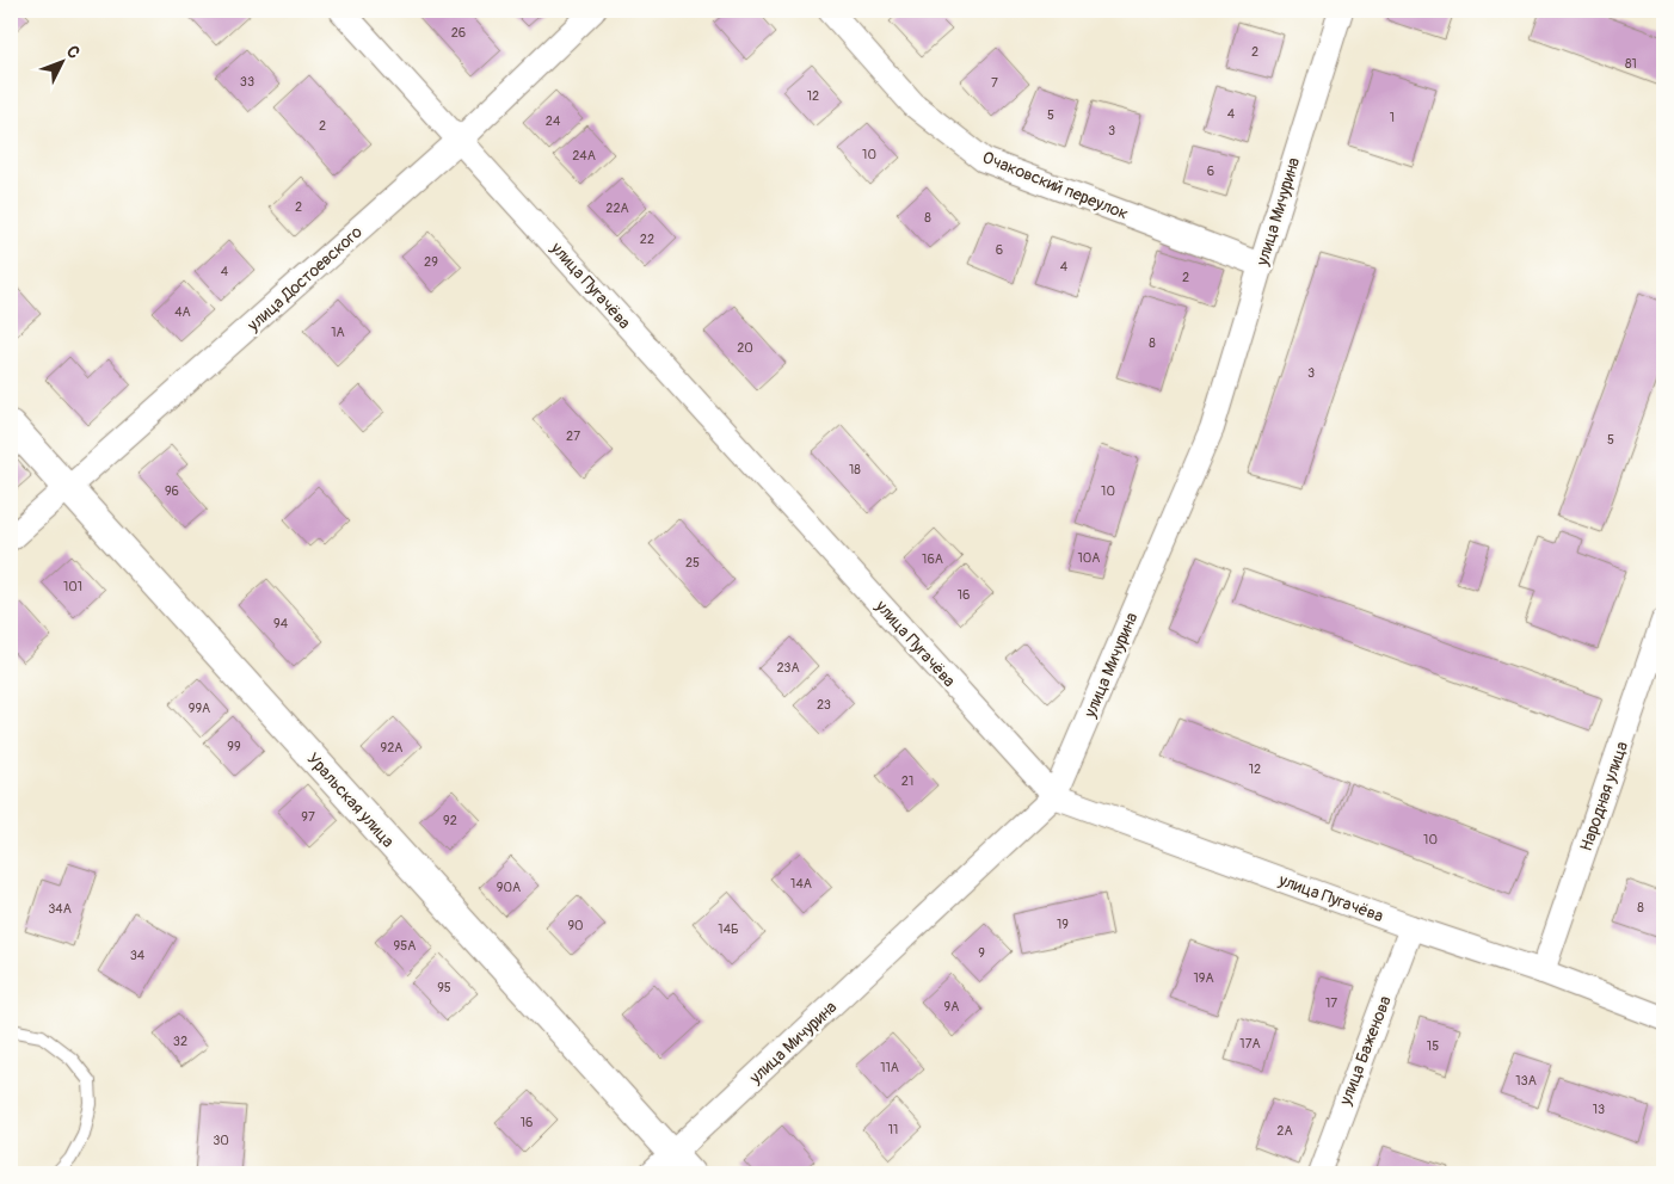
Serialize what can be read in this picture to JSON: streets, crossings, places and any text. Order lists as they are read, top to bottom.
{
  "streets": {
    "street": [
      "Очаковский переулок",
      "улица Мичурина",
      "улица Достоевского",
      "улица Пугачёва",
      "Народная улица",
      "Уральская улица",
      "улица Баженова"
    ]
  },
  "crossings": [
    ["Очаковский переулок", "улица Мичурина"],
    ["улица Мичурина", "улица Пугачёва"],
    ["улица Мичурина", "Уральская улица"],
    ["улица Достоевского", "улица Пугачёва"],
    ["улица Достоевского", "Уральская улица"],
    ["улица Пугачёва", "Народная улица"],
    ["улица Пугачёва", "улица Баженова"]
  ],
  "house_numbers": [
    "26",
    "2",
    "81",
    "33",
    "7",
    "12",
    "4",
    "5",
    "1",
    "24",
    "2",
    "3",
    "10",
    "24А",
    "6",
    "2",
    "22А",
    "8",
    "22",
    "6",
    "29",
    "4",
    "4",
    "2",
    "4А",
    "1А",
    "8",
    "20",
    "3",
    "27",
    "5",
    "18",
    "96",
    "10",
    "10А",
    "16А",
    "25",
    "101",
    "16",
    "94",
    "23А",
    "23",
    "99А",
    "99",
    "92А",
    "12",
    "21",
    "97",
    "92",
    "10",
    "14А",
    "90А",
    "8",
    "34А",
    "19",
    "90",
    "14Б",
    "95А",
    "9",
    "34",
    "19А",
    "95",
    "17",
    "9А",
    "32",
    "17А",
    "15",
    "11А",
    "13А",
    "13",
    "16",
    "11",
    "2А",
    "30"
  ],
  "north": "top right"
}
